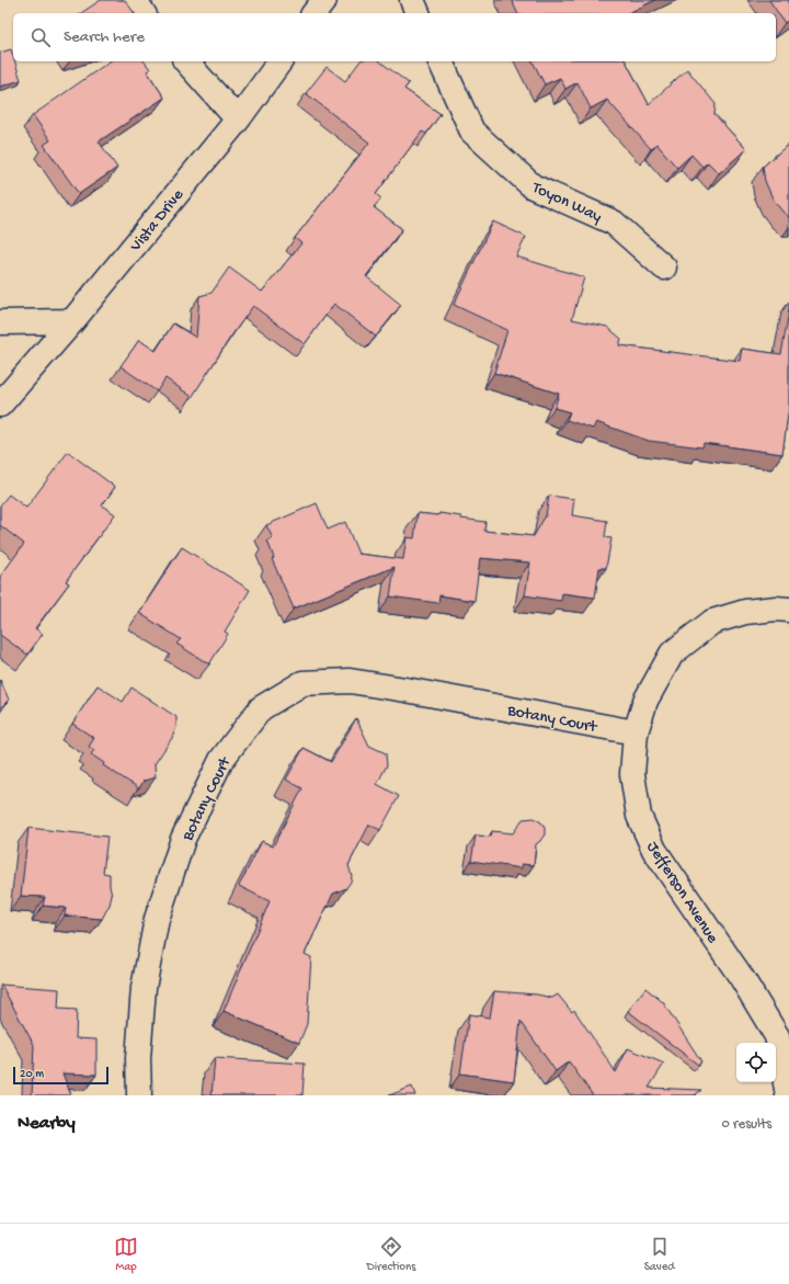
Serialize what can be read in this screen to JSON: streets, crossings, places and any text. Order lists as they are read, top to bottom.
{
  "streets": {
    "street": [
      "Toyon Way",
      "Vista Drive",
      "Botany Court",
      "Jefferson Avenue"
    ]
  },
  "crossings": [
    ["Botany Court", "Jefferson Avenue"]
  ],
  "scale_bar": "20 m",
  "page": {
    "search": "Search here",
    "scale": "20 m",
    "heading": ["Nearby", "0 results"],
    "nav": ["Map", "Directions", "Saved"]
  }
}
